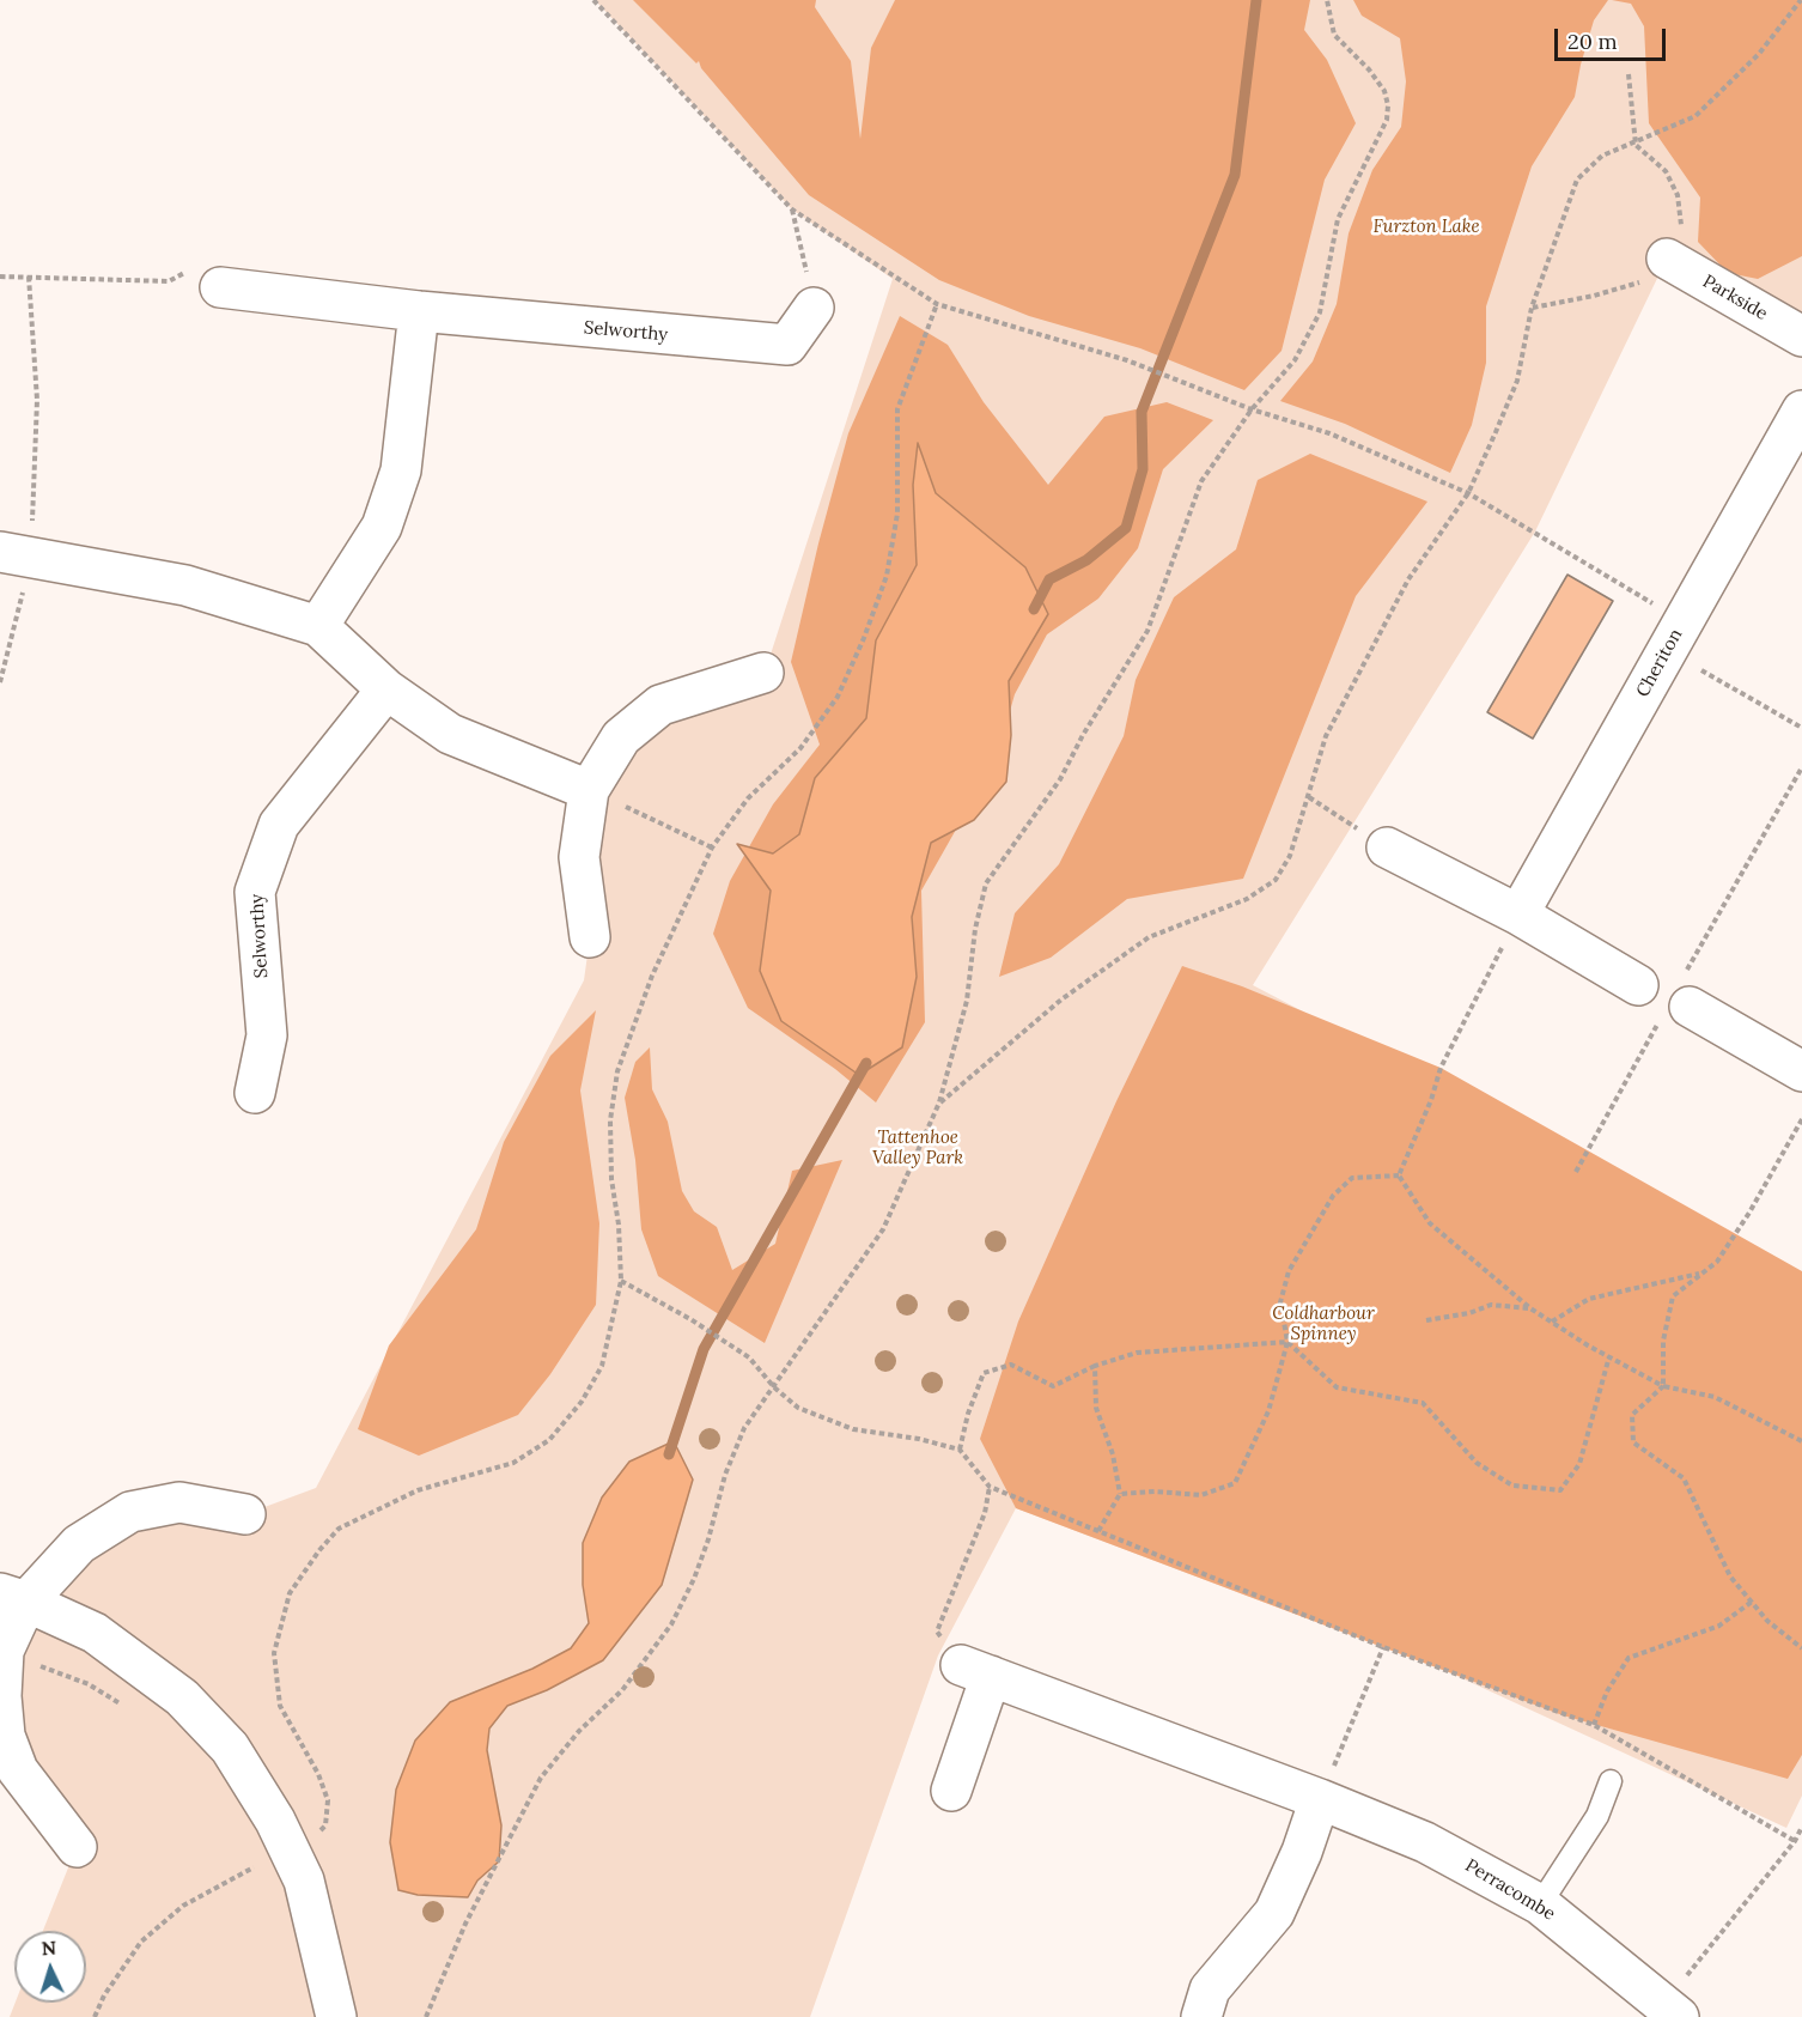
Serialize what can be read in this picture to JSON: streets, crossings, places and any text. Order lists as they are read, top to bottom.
{
  "streets": {
    "street": [
      "Parkside",
      "Selworthy",
      "Cheriton",
      "Perracombe"
    ]
  },
  "parks": ["Furzton Lake", "Tattenhoe Valley Park", "Coldharbour Spinney"],
  "scale_bar": "20 m",
  "north": "top"
}
